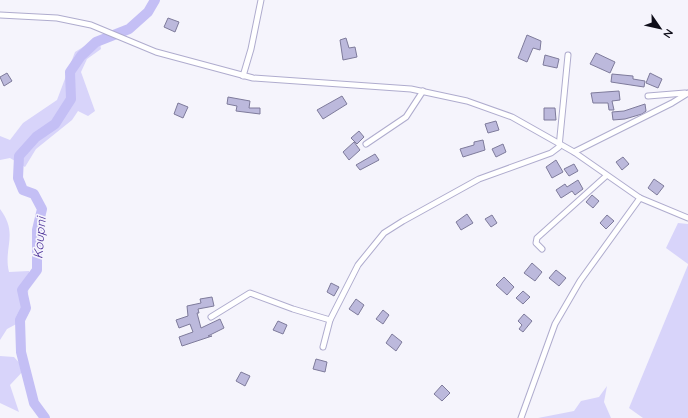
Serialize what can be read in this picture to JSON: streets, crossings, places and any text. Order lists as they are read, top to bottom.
{
  "water": ["Koupni"],
  "north": "bottom right"
}
